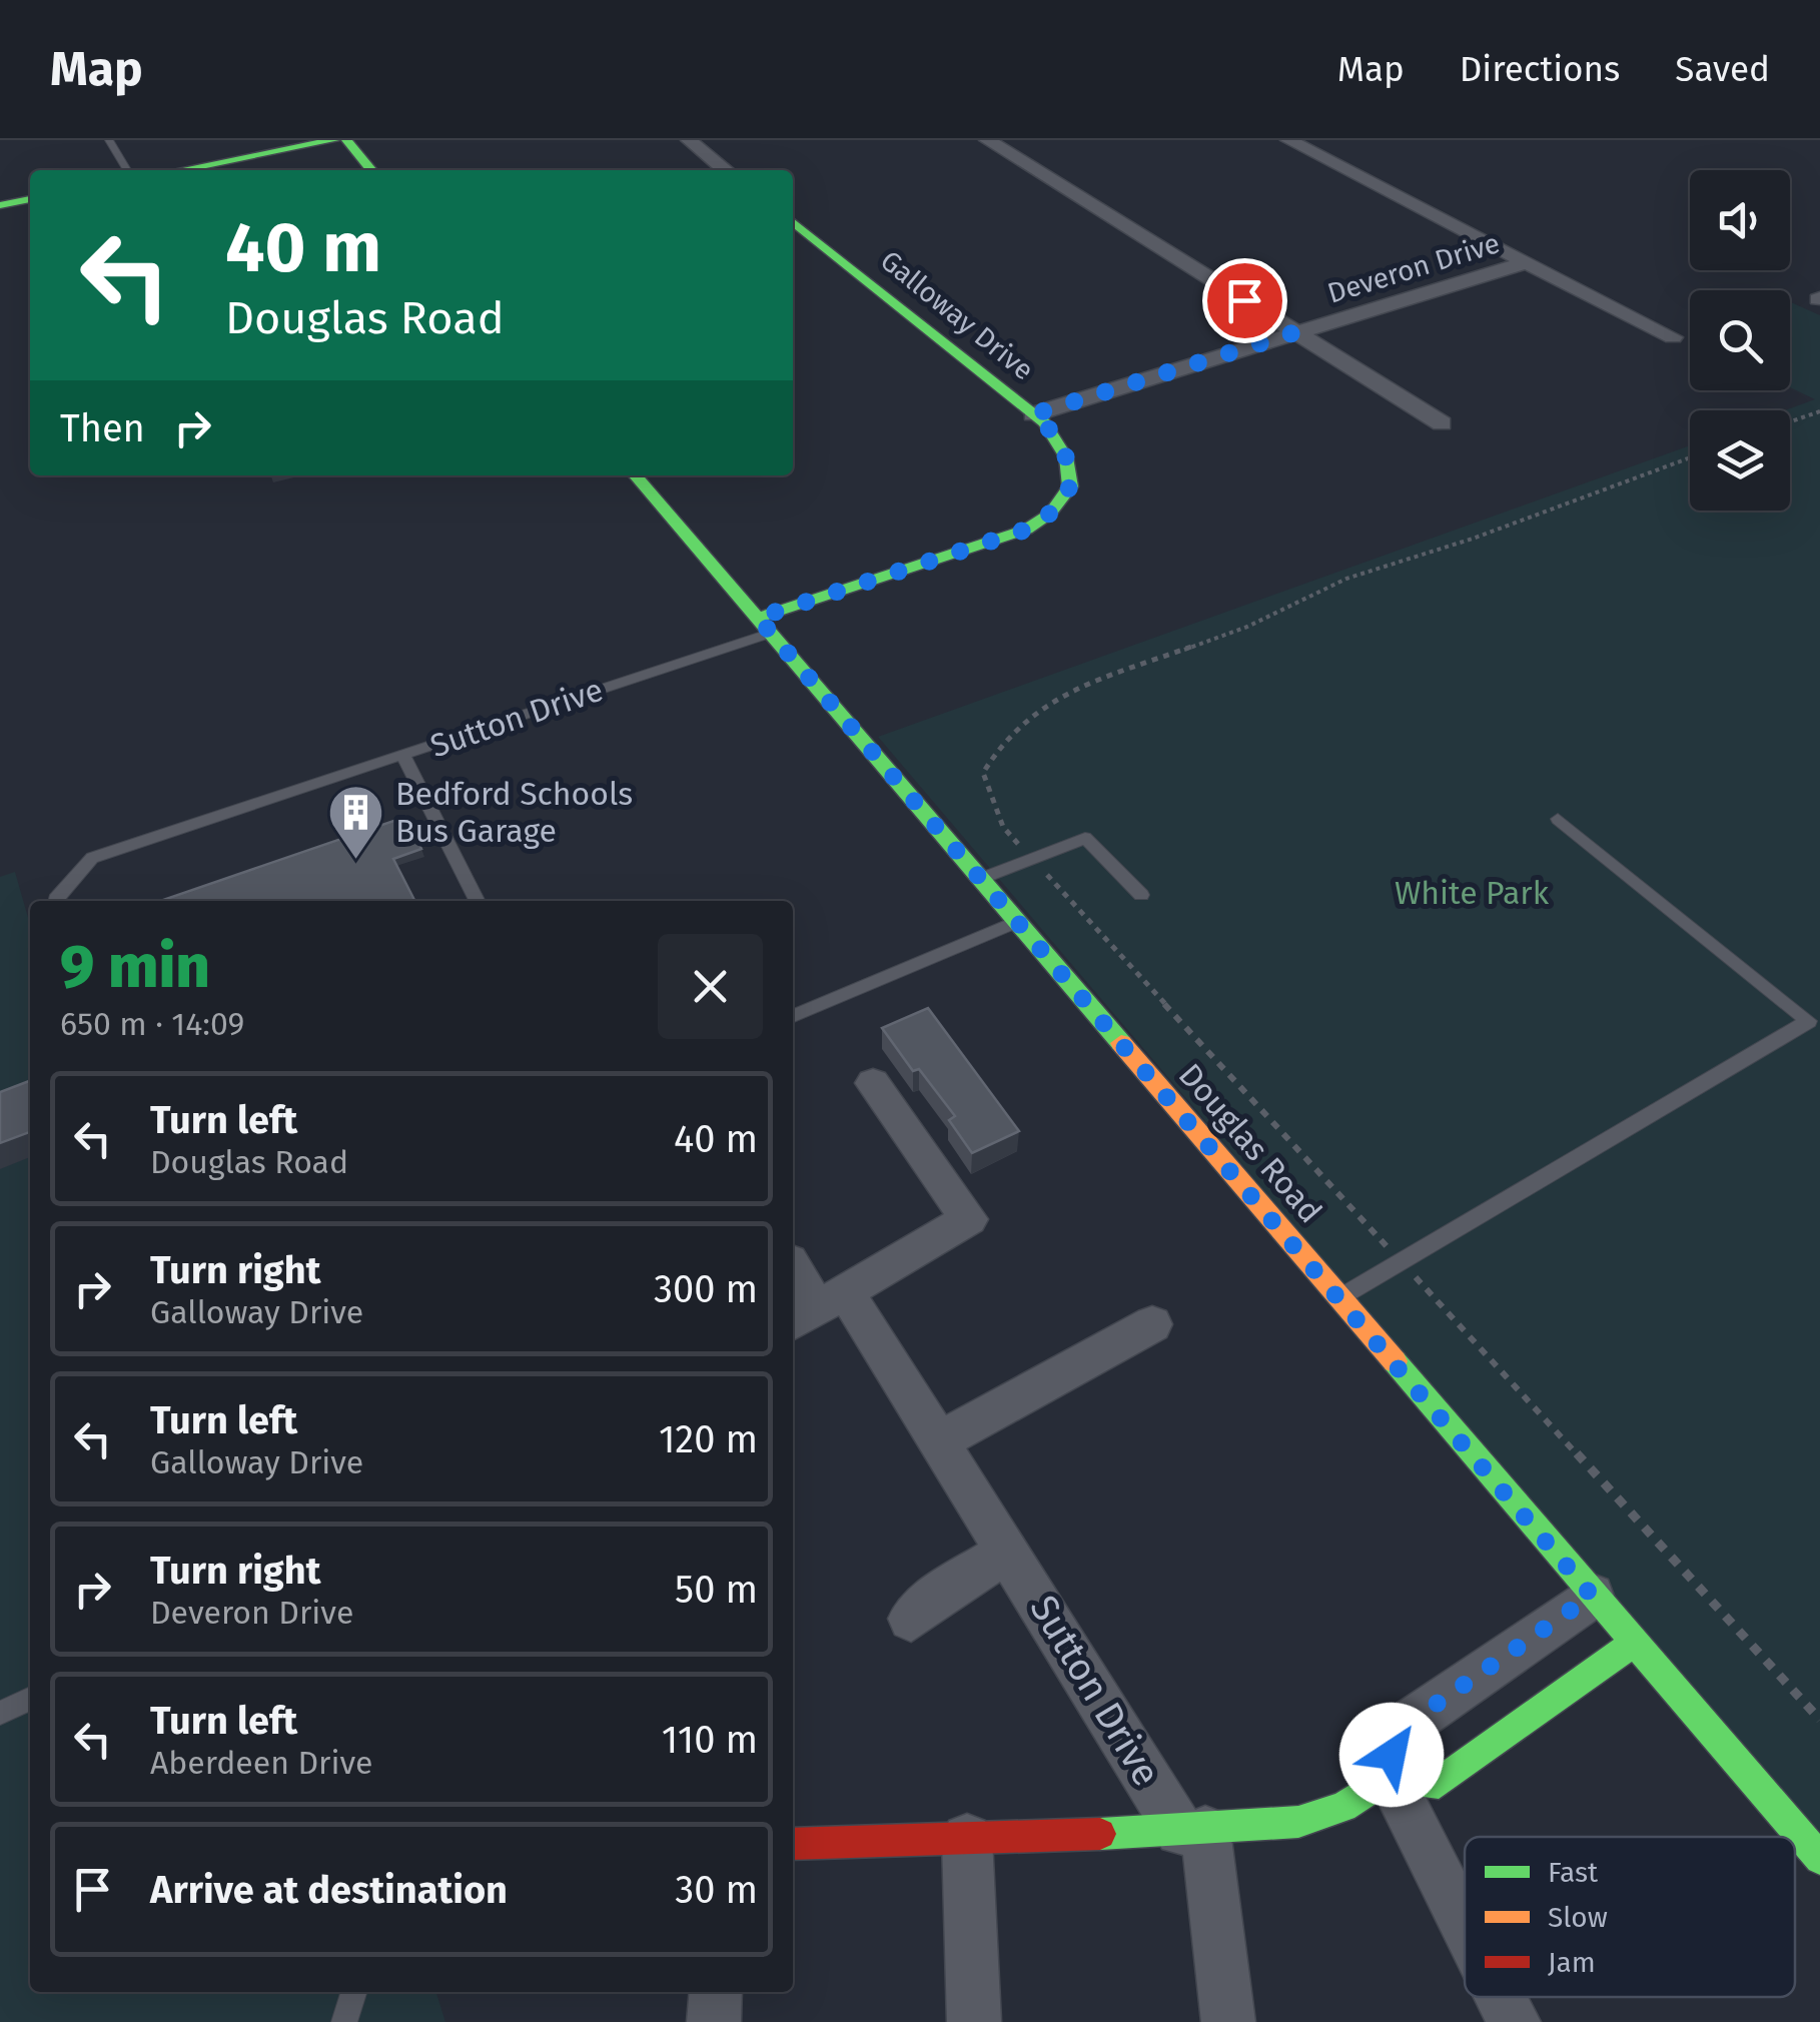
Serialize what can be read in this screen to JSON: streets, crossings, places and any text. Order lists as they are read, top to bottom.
{
  "streets": {
    "street": [
      "Deveron Drive",
      "Galloway Drive",
      "Sutton Drive",
      "Douglas Road"
    ]
  },
  "crossings": [
    ["Deveron Drive", "Galloway Drive"],
    ["Galloway Drive", "Sutton Drive"],
    ["Galloway Drive", "Douglas Road"],
    ["Sutton Drive", "Douglas Road"]
  ],
  "parks": ["White Park"],
  "places": {
    "building": ["Bedford Schools Bus Garage"]
  },
  "legend": ["Fast", "Slow", "Jam"],
  "page": {
    "header": "Map",
    "nav": ["Map", "Directions", "Saved"],
    "turn": ["40 m", "Douglas Road"],
    "then": "Then",
    "heading": ["9 min", "650 m · 14:09"],
    "list": [
      {
        "name": "Turn left",
        "note": "Douglas Road",
        "value": "40 m"
      },
      {
        "name": "Turn right",
        "note": "Galloway Drive",
        "value": "300 m"
      },
      {
        "name": "Turn left",
        "note": "Galloway Drive",
        "value": "120 m"
      },
      {
        "name": "Turn right",
        "note": "Deveron Drive",
        "value": "50 m"
      },
      {
        "name": "Turn left",
        "note": "Aberdeen Drive",
        "value": "110 m"
      },
      {
        "name": "Arrive at destination",
        "value": "30 m"
      }
    ]
  }
}
